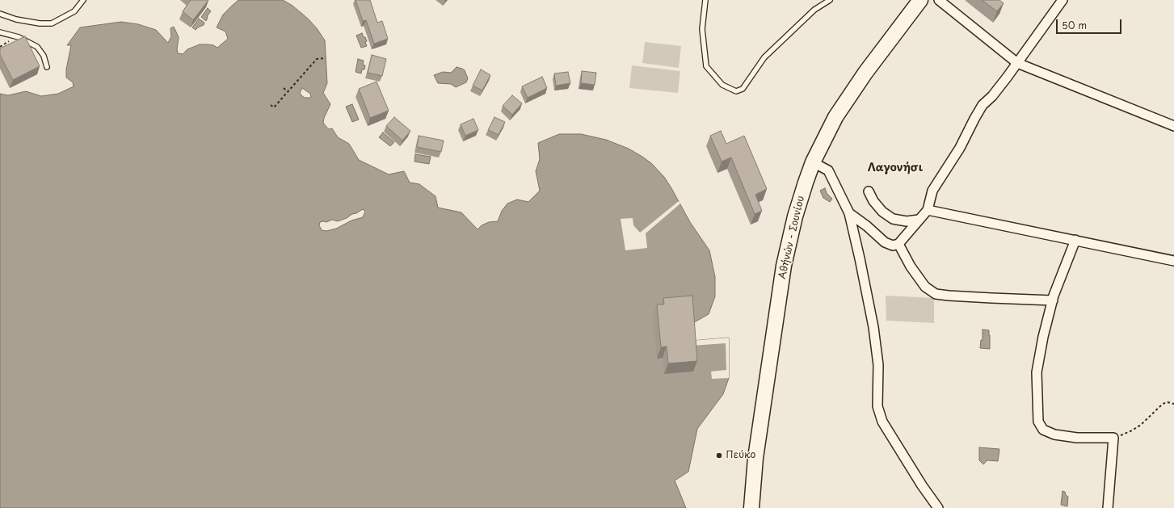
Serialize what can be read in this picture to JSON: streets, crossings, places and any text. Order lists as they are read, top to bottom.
{
  "streets": {
    "main road": ["Αθήνών - Σουνίου"]
  },
  "districts": ["Λαγονήσι"],
  "places": ["Πεύκο"],
  "scale_bar": "50 m"
}
